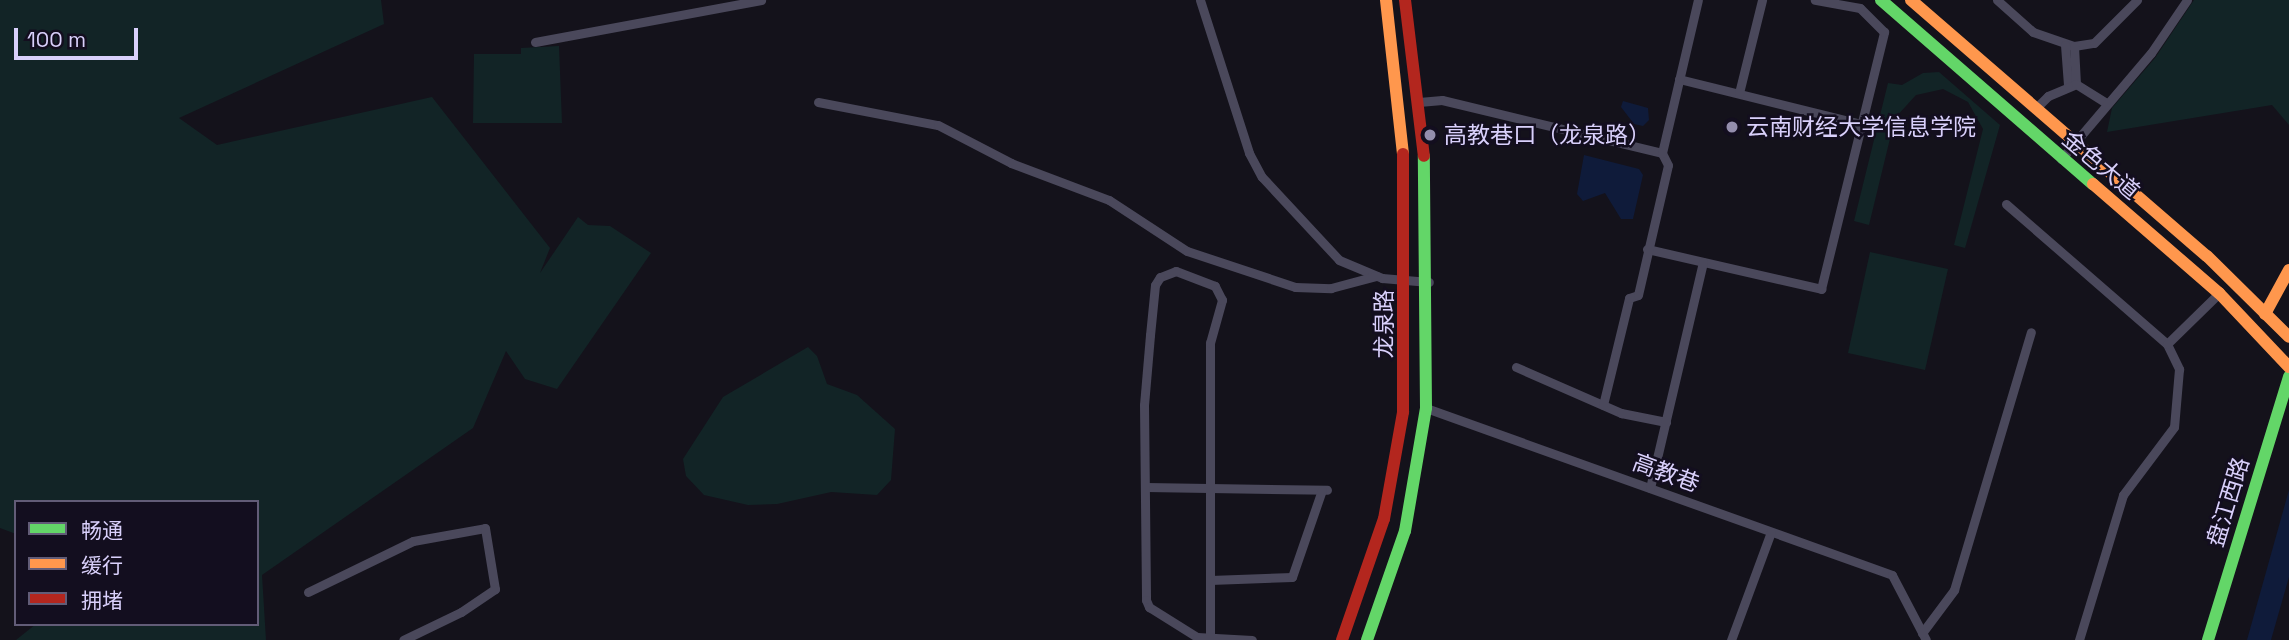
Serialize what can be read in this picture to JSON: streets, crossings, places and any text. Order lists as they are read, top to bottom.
{
  "streets": {
    "main road": ["金色大道", "龙泉路", "盘江西路"],
    "street": ["高教巷"]
  },
  "crossings": [
    ["龙泉路", "高教巷"]
  ],
  "places": ["云南财经大学信息学院", "高教巷口（龙泉路）"],
  "legend": ["畅通", "缓行", "拥堵"],
  "scale_bar": "100 m"
}
